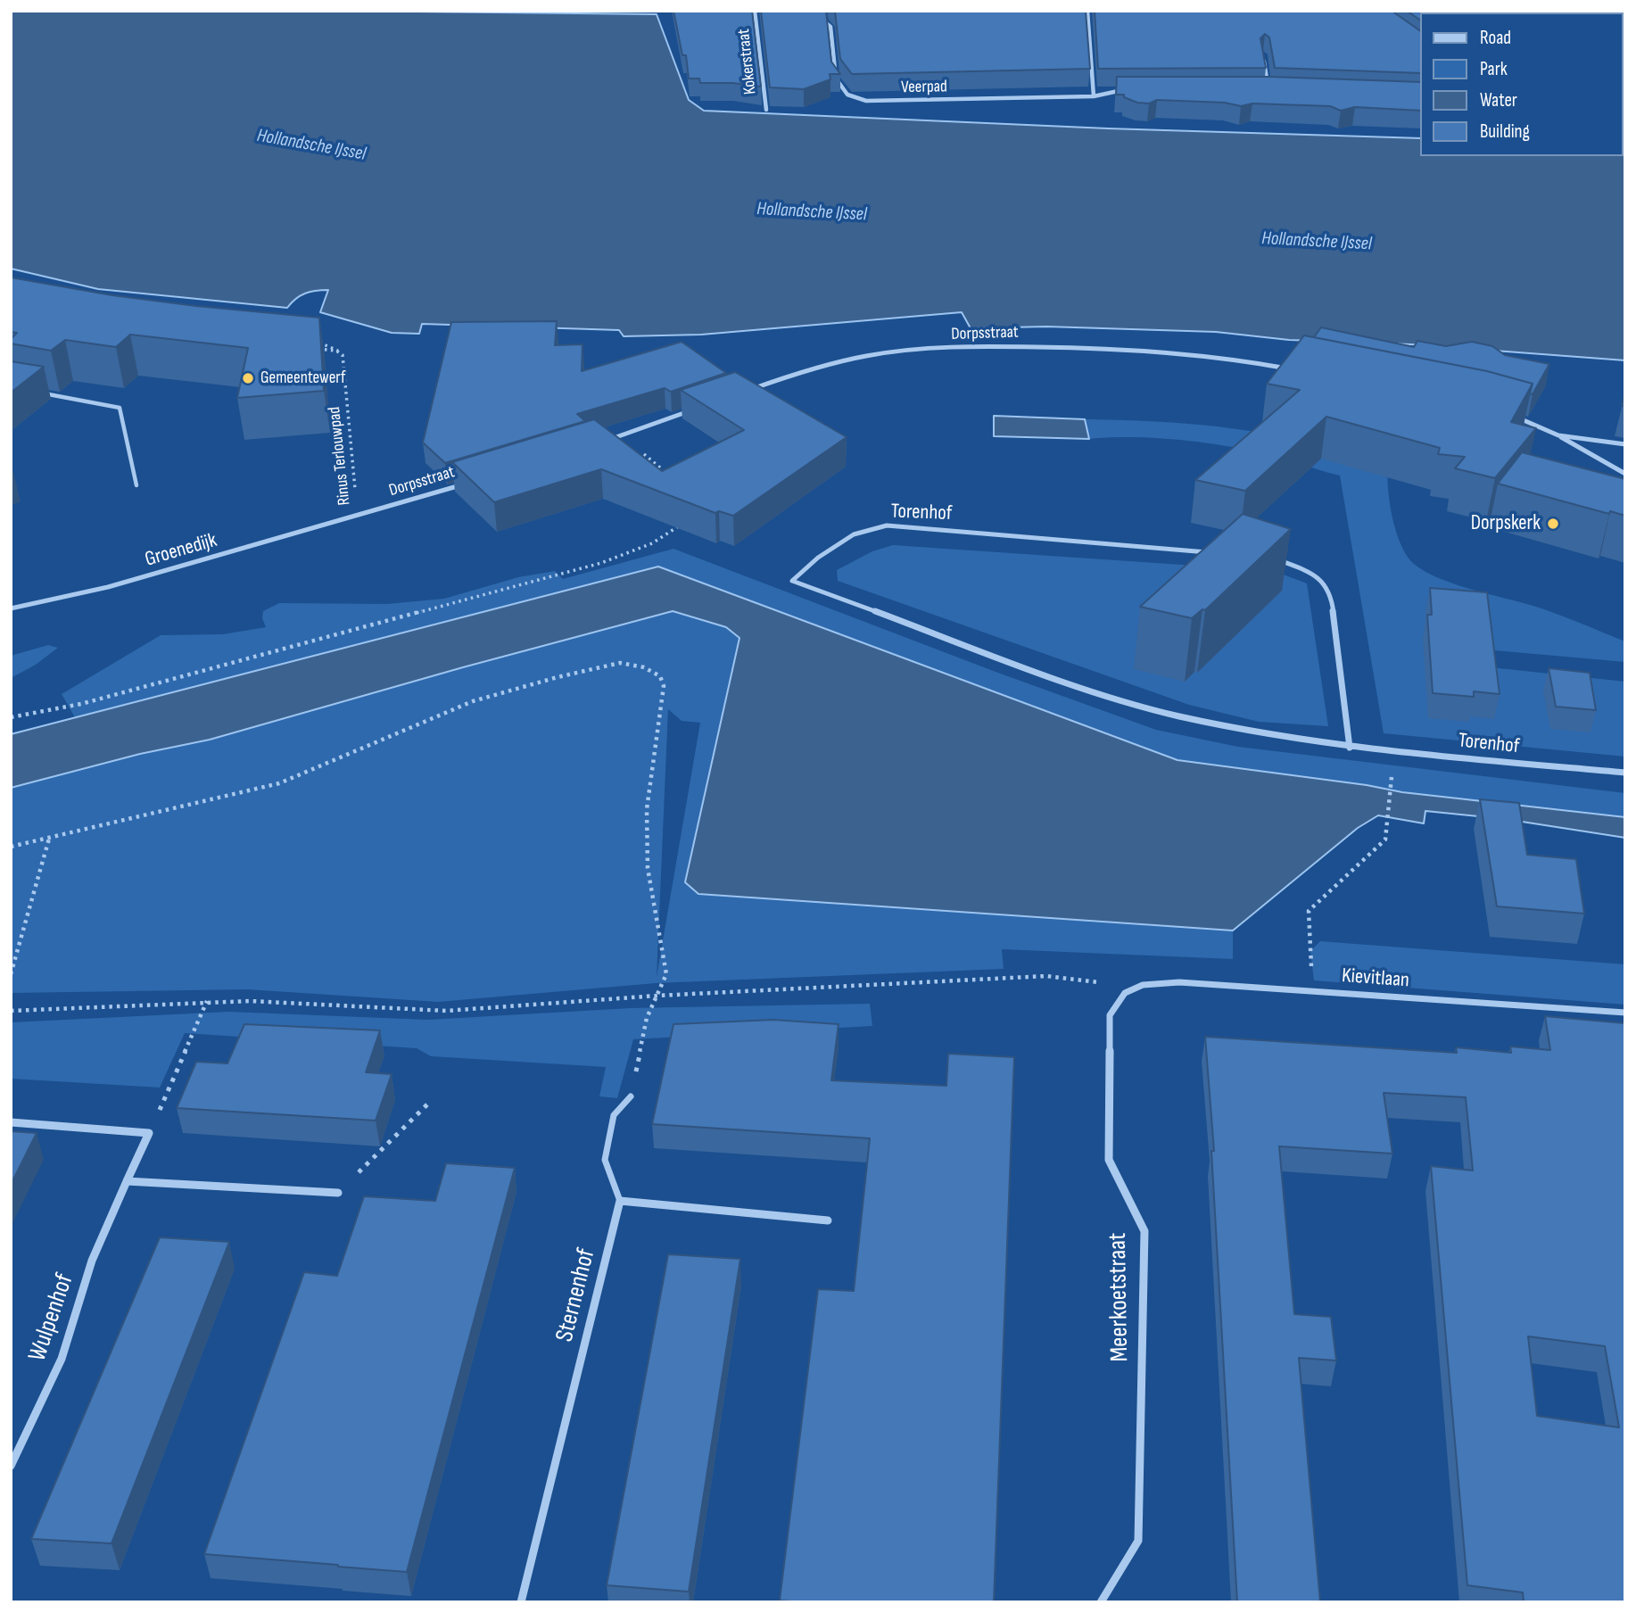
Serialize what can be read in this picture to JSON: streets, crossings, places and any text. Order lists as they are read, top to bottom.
{
  "streets": {
    "street": [
      "Kokerstraat",
      "Veerpad",
      "Dorpsstraat",
      "Torenhof",
      "Groenedijk",
      "Kievitlaan",
      "Sternenhof",
      "Meerkoetstraat",
      "Wulpenhof"
    ],
    "path": ["Rinus Terlouwpad"]
  },
  "crossings": [
    ["Dorpsstraat", "Rinus Terlouwpad"],
    ["Dorpsstraat", "Groenedijk"],
    ["Rinus Terlouwpad", "Groenedijk"],
    ["Kievitlaan", "Meerkoetstraat"]
  ],
  "water": ["Hollandsche IJssel"],
  "places": ["Gemeentewerf", "Dorpskerk"],
  "legend": [
    "Road",
    "Park",
    "Water",
    "Building"
  ]
}
